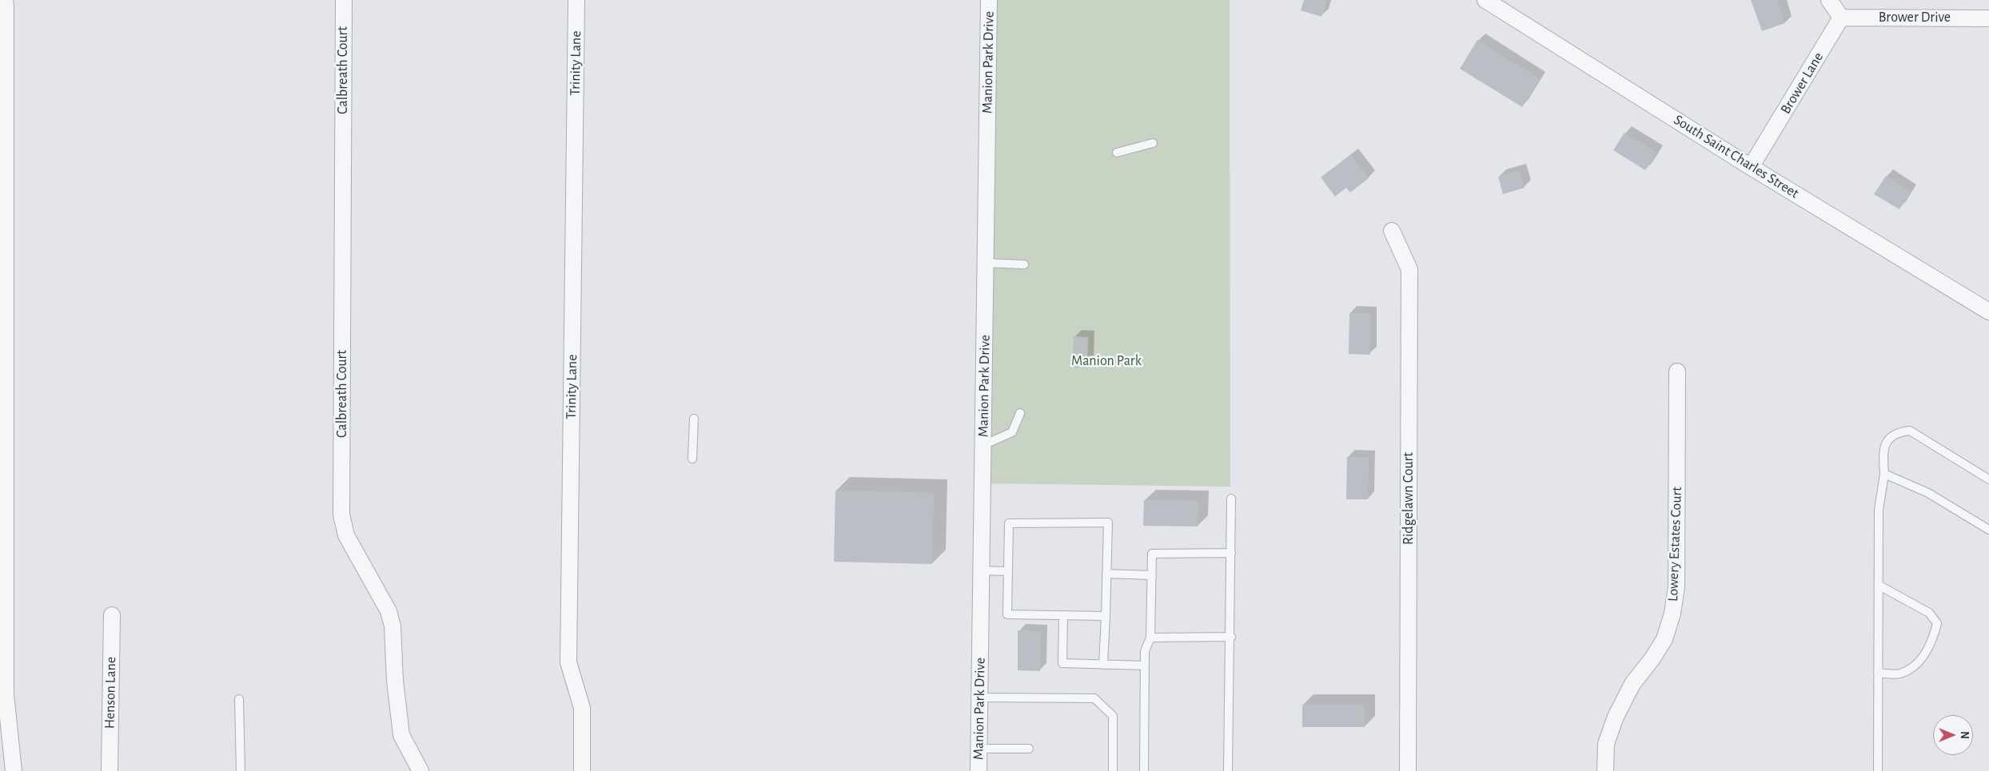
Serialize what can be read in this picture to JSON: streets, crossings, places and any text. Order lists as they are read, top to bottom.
{
  "streets": {
    "street": [
      "Brower Drive",
      "Manion Park Drive",
      "Trinity Lane",
      "Calbreath Court",
      "Brower Lane",
      "South Saint Charles Street",
      "Ridgelawn Court",
      "Lowery Estates Court",
      "Henson Lane"
    ]
  },
  "crossings": [
    ["Brower Drive", "Brower Lane"],
    ["Brower Lane", "South Saint Charles Street"]
  ],
  "parks": ["Manion Park"],
  "north": "right"
}
